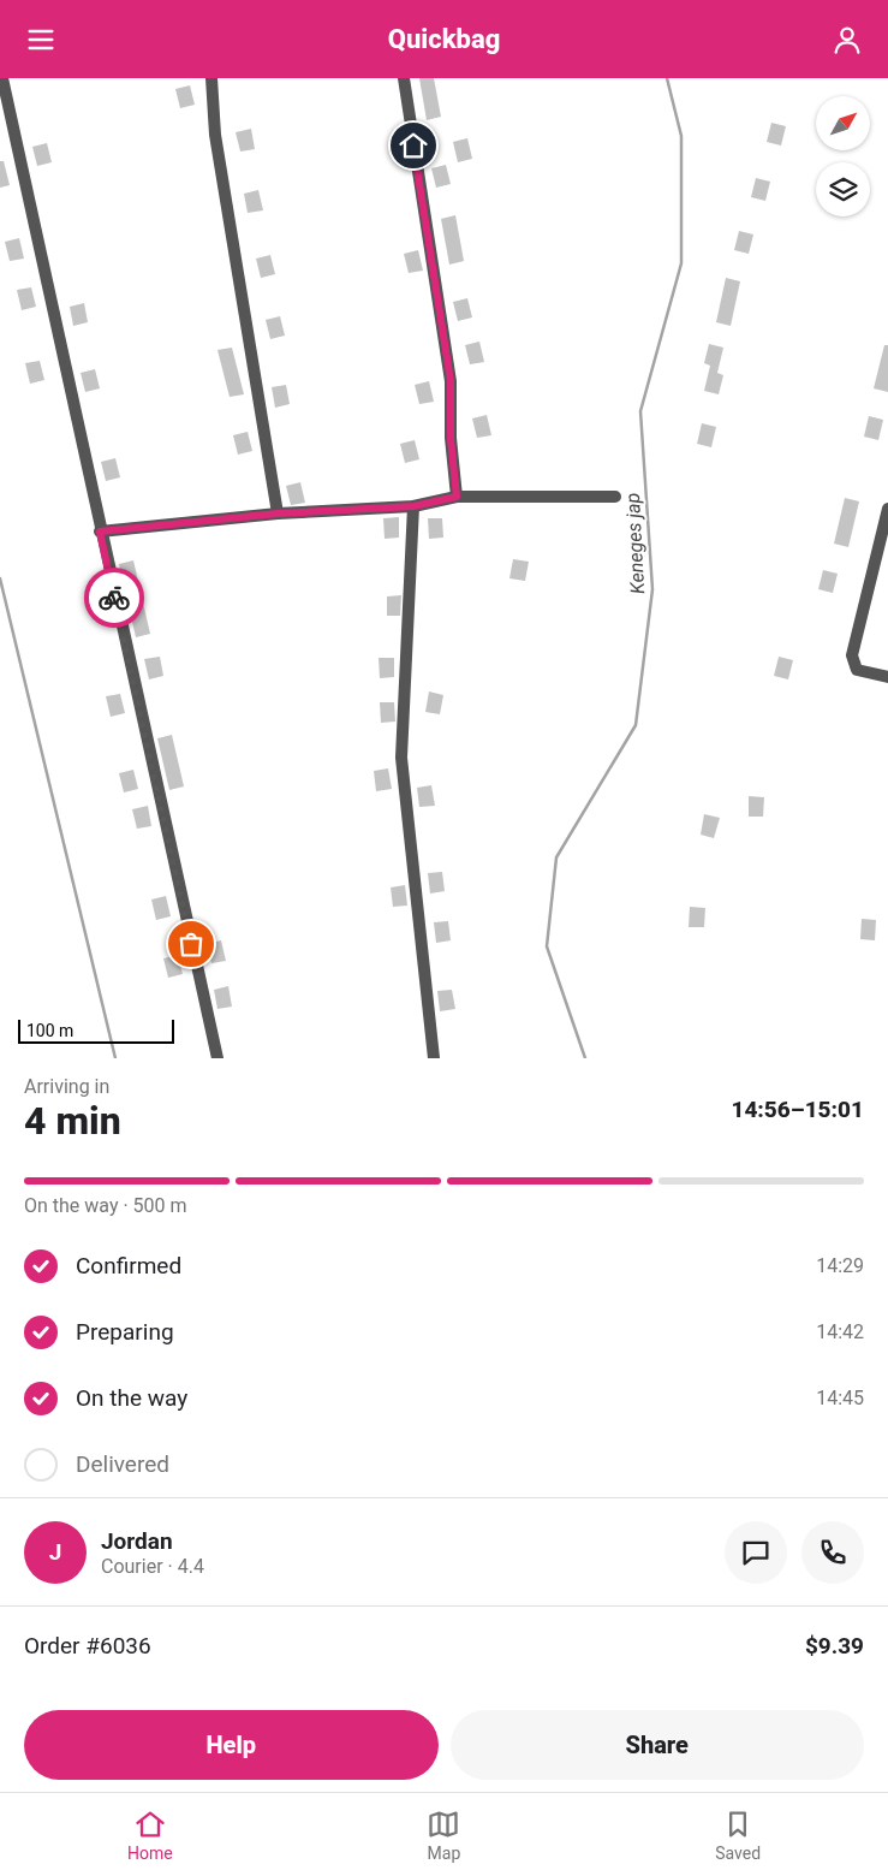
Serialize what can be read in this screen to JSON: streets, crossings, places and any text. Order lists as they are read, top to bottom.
{
  "water": ["Keneges jap"],
  "scale_bar": "100 m",
  "north": "top right",
  "page": {
    "header": "Quickbag",
    "scale": "100 m",
    "heading": ["4 min", "Arriving in", "14:56–15:01"],
    "panel": [
      "Jordan",
      "Courier · 4.4",
      "Order #6036",
      "$9.39"
    ],
    "bar": "On the way · 500 m",
    "list": [
      ["Confirmed", "14:29"],
      ["Preparing", "14:42"],
      ["On the way", "14:45"],
      "Delivered"
    ],
    "round": "J",
    "buttons": ["Help", "Share"],
    "tabs": ["Home", "Map", "Saved"]
  }
}
